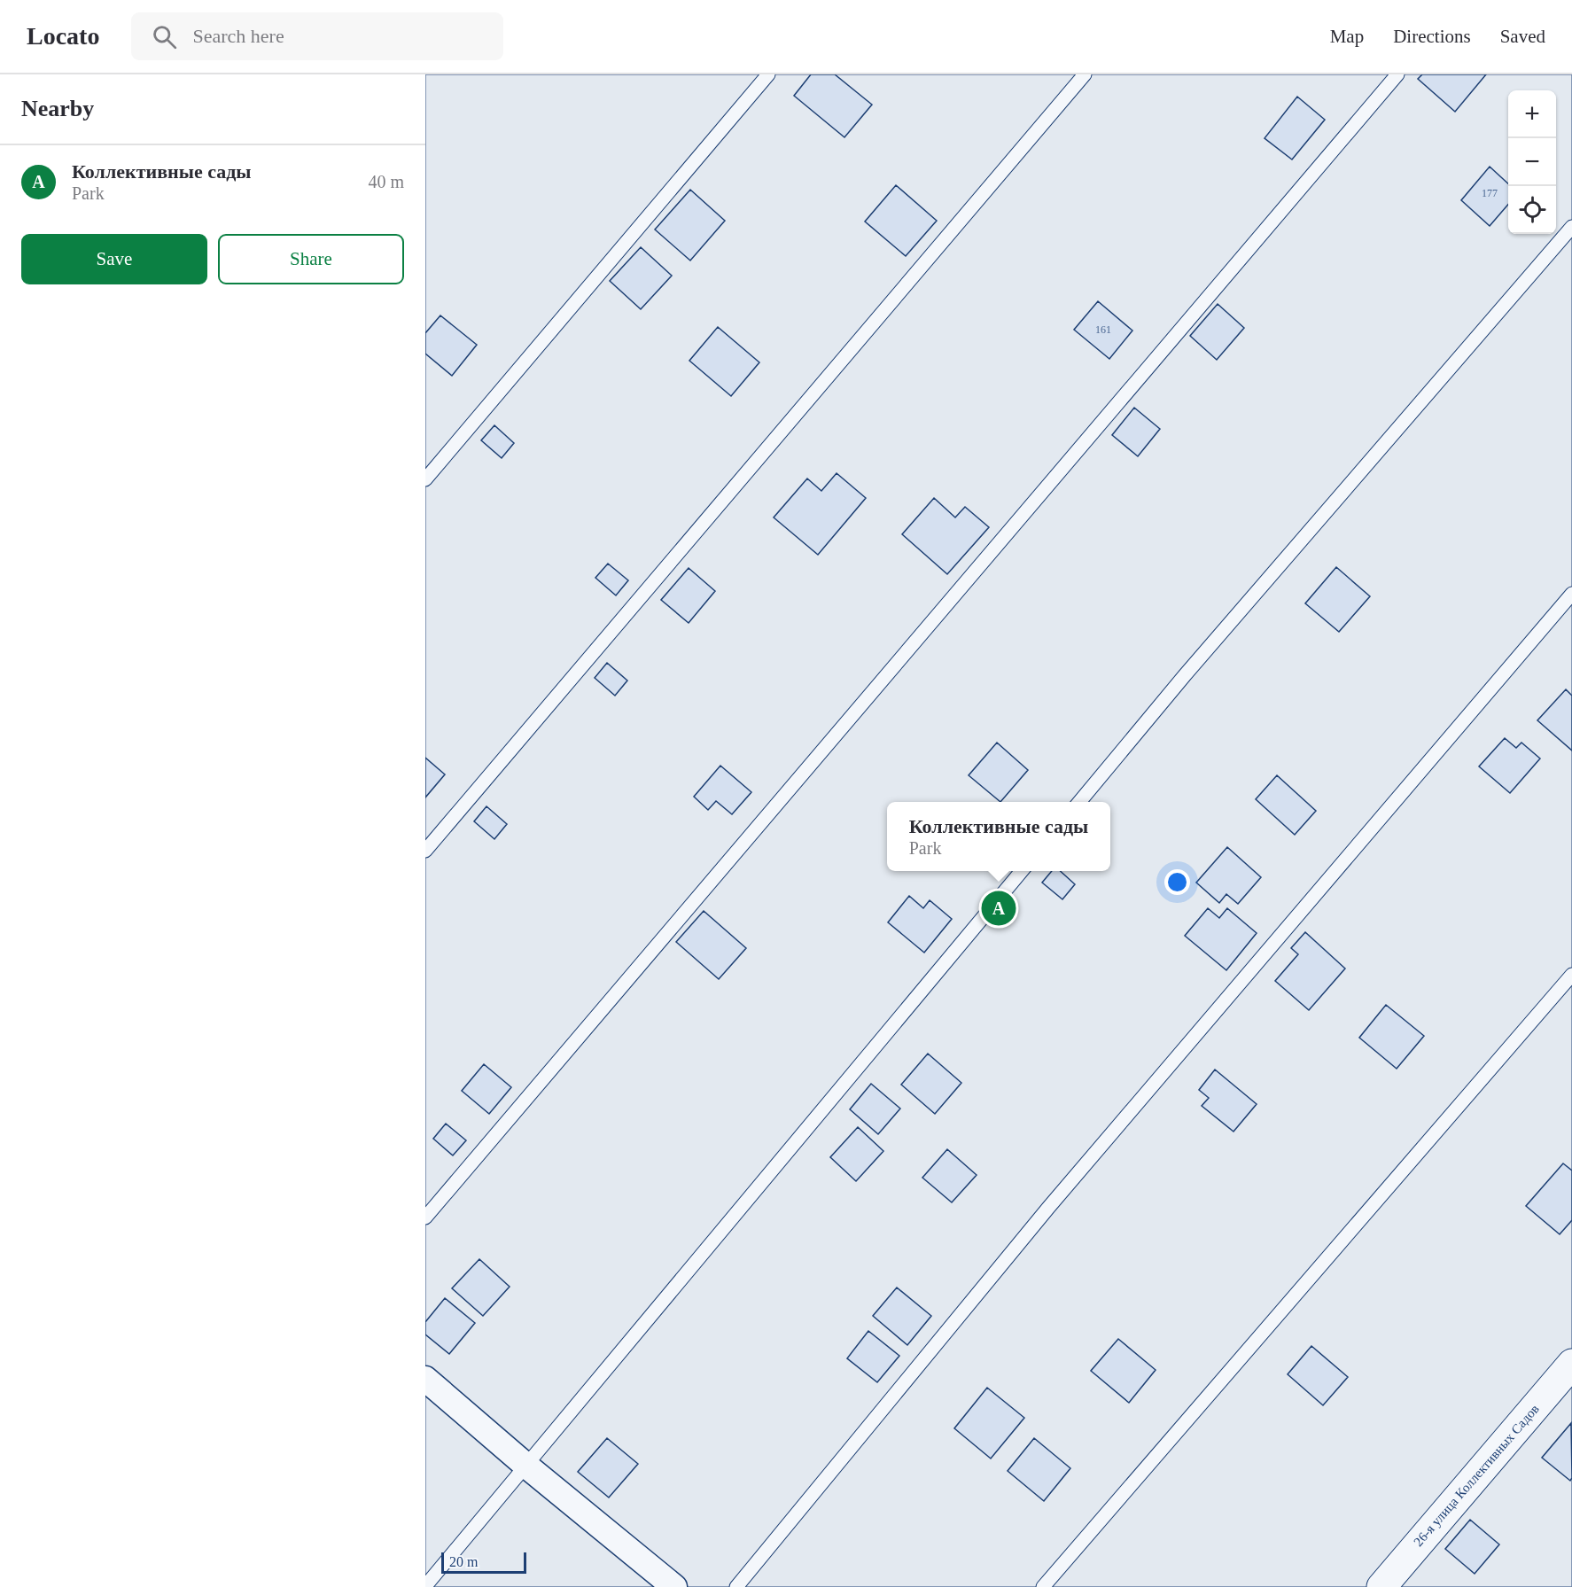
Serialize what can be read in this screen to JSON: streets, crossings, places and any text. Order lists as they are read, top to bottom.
{
  "streets": {
    "main road": ["26-я улица Коллективных Садов"]
  },
  "house_numbers": ["177", "161"],
  "scale_bar": "20 m",
  "page": {
    "header": "Locato",
    "search": "Search here",
    "nav": ["Map", "Directions", "Saved"],
    "heading": "Nearby",
    "map_buttons": ["+", "−"],
    "list": [
      {
        "mark": "A",
        "name": "Коллективные сады",
        "note": "Park",
        "value": "40 m"
      }
    ],
    "buttons": ["Save", "Share"],
    "popup": ["Коллективные сады", "Park"],
    "pins": "A",
    "scale": "20 m"
  }
}
